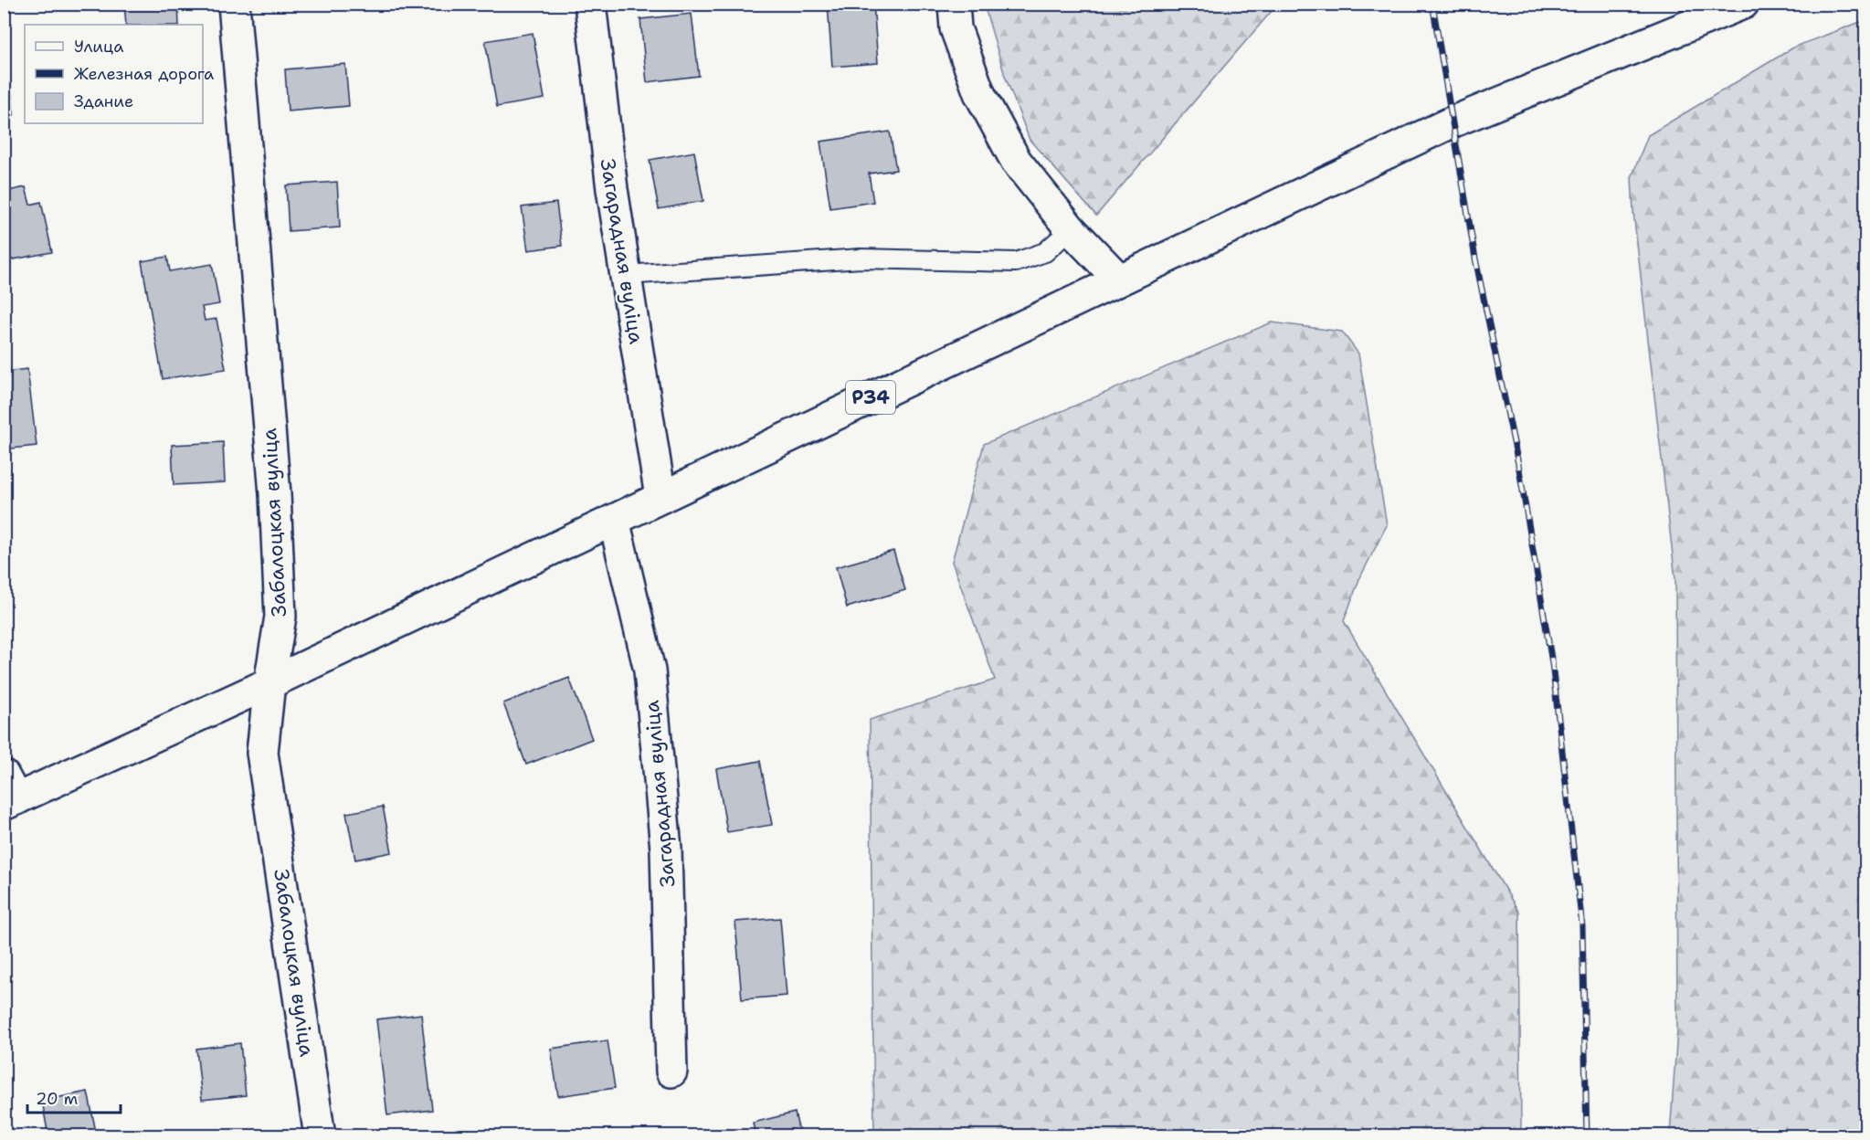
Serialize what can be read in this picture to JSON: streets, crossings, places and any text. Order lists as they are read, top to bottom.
{
  "streets": {
    "street": ["Загарадная вуліца", "Р34", "Забалоцкая вуліца"]
  },
  "crossings": [
    ["Загарадная вуліца", "Р34"],
    ["Р34", "Забалоцкая вуліца"]
  ],
  "legend": ["Улица", "Железная дорога", "Здание"],
  "scale_bar": "20 m"
}
